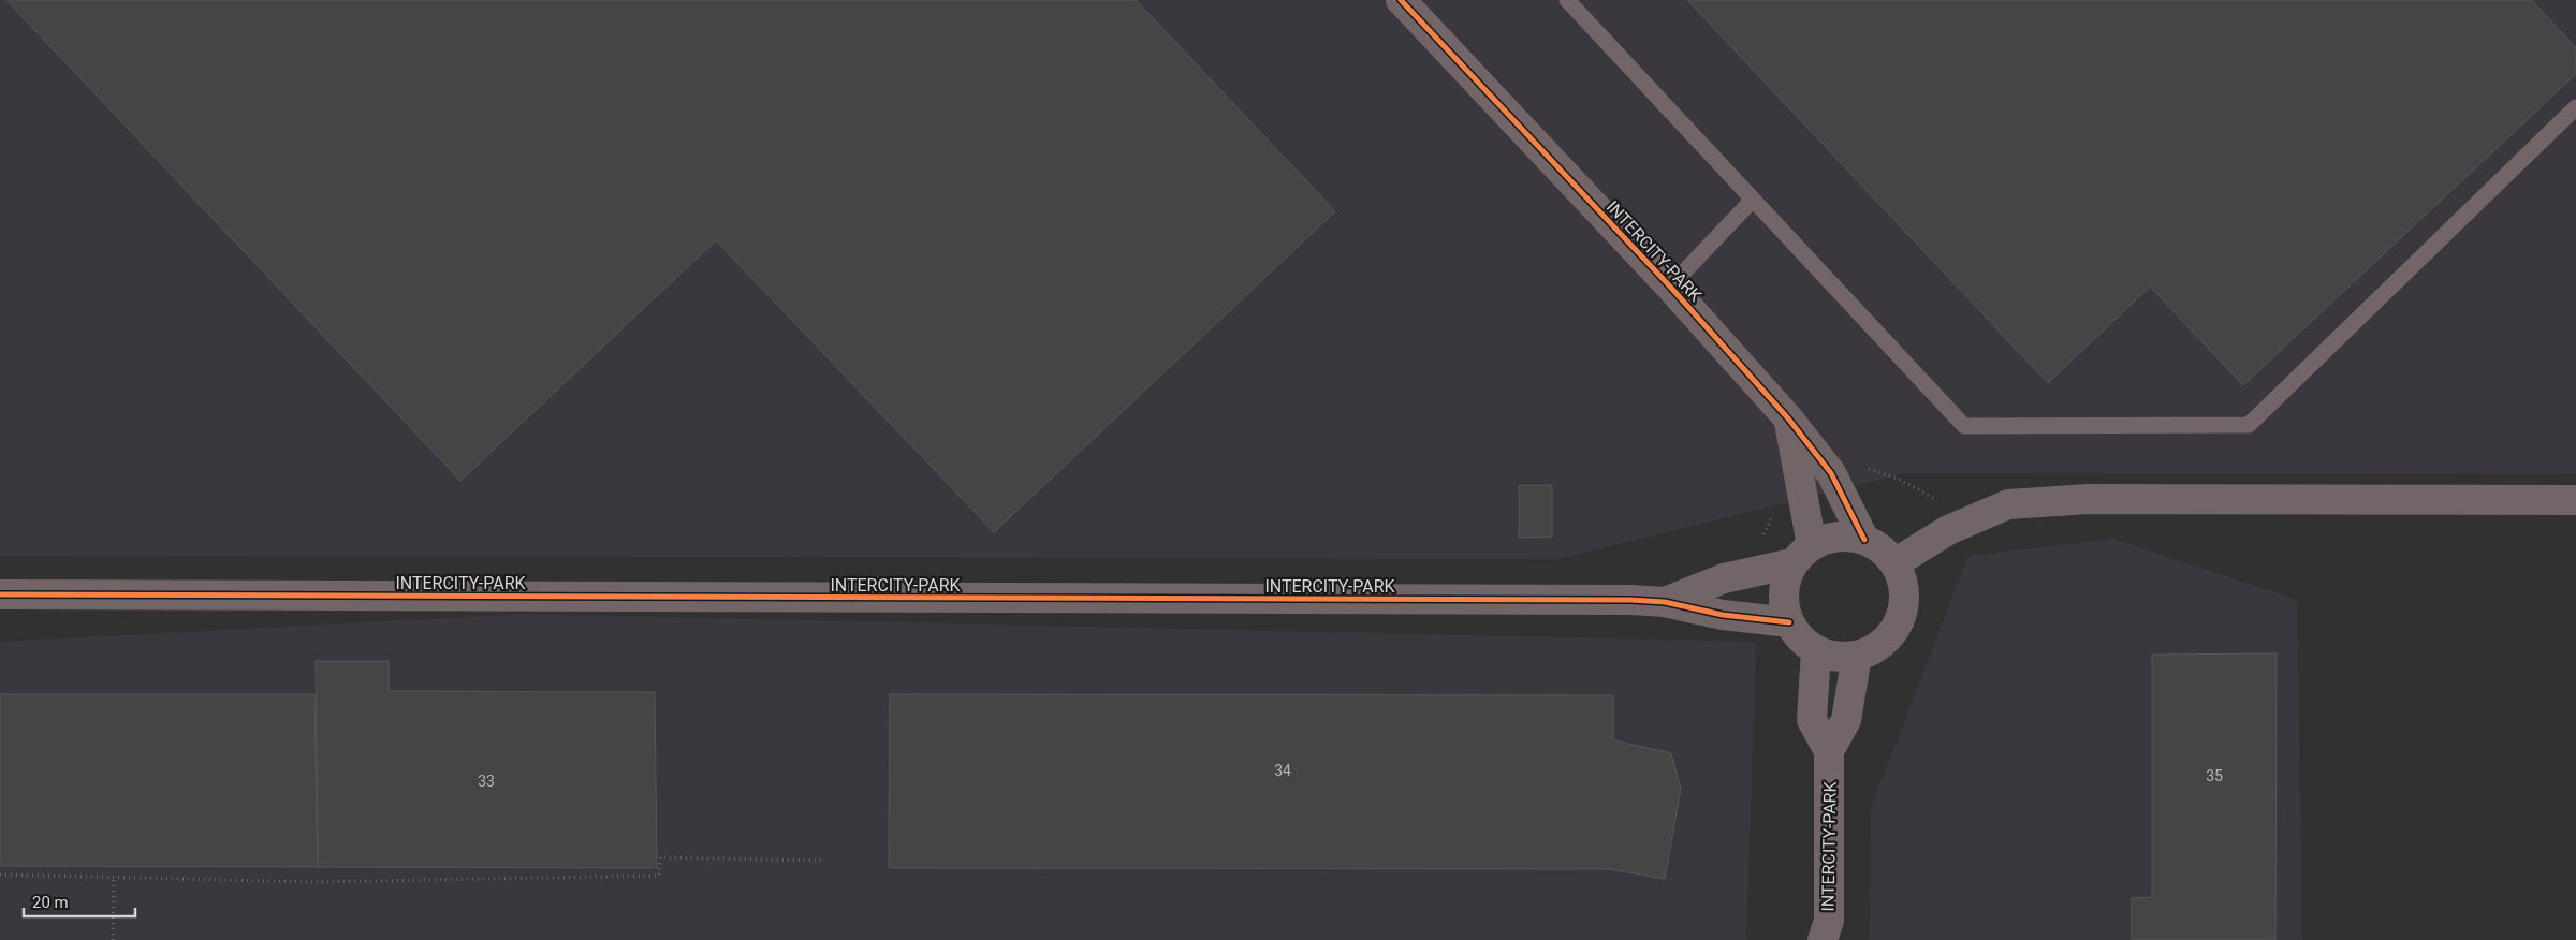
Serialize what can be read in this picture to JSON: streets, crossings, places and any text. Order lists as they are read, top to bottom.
{
  "streets": {
    "street": ["INTERCITY-PARK"]
  },
  "house_numbers": ["34", "35", "33"],
  "scale_bar": "20 m"
}
